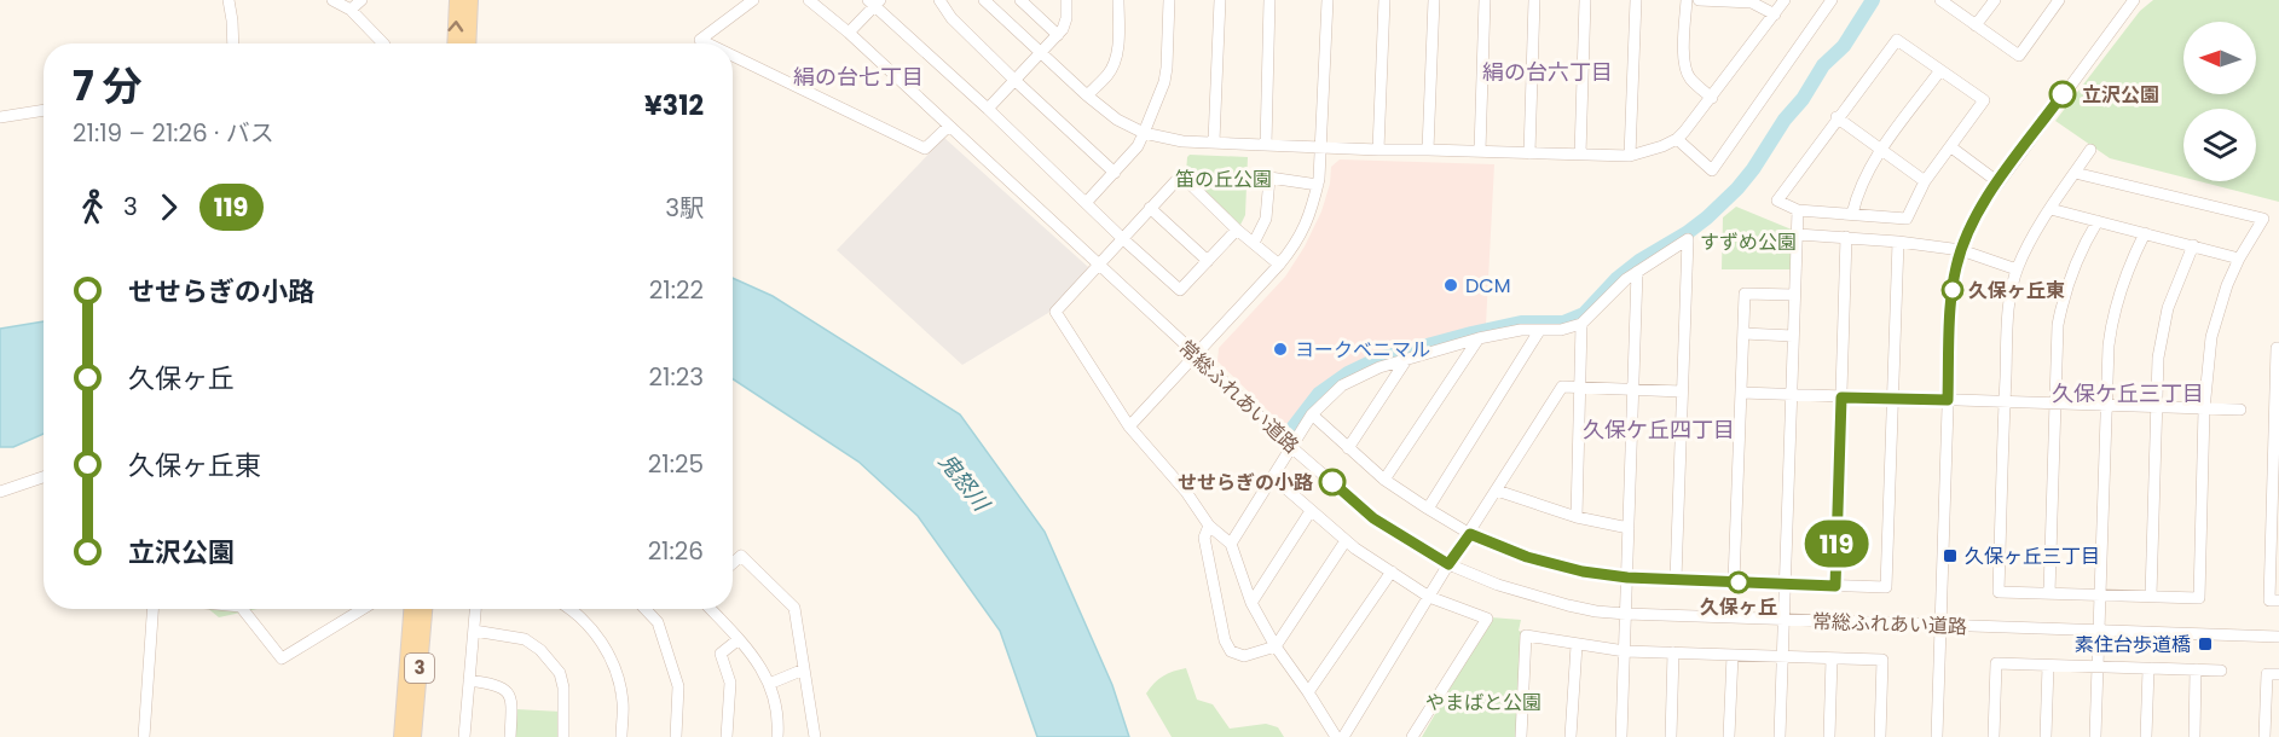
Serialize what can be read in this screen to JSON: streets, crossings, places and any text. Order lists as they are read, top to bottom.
{
  "streets": {
    "main road": ["3"],
    "street": ["常総ふれあい道路"]
  },
  "districts": [
    "絹の台六丁目",
    "絹の台七丁目",
    "久保ケ丘三丁目",
    "久保ケ丘四丁目"
  ],
  "water": ["鬼怒川"],
  "parks": ["笛の丘公園", "すずめ公園", "やまばと公園"],
  "places": {
    "other": [
      "立沢公園",
      "DCM",
      "久保ヶ丘東",
      "ヨークベニマル",
      "せせらぎの小路",
      "久保ヶ丘"
    ],
    "transit": ["久保ヶ丘三丁目", "素住台歩道橋"]
  },
  "lines": ["bus line 119"],
  "north": "left",
  "page": {
    "on_map": "119",
    "heading": ["7 分", "21:19 – 21:26 · バス", "¥312"],
    "legs": ["3", "119", "3駅"],
    "list": [
      {
        "name": "せせらぎの小路",
        "value": "21:22"
      },
      {
        "name": "久保ヶ丘",
        "value": "21:23"
      },
      {
        "name": "久保ヶ丘東",
        "value": "21:25"
      },
      {
        "name": "立沢公園",
        "value": "21:26"
      }
    ]
  }
}
